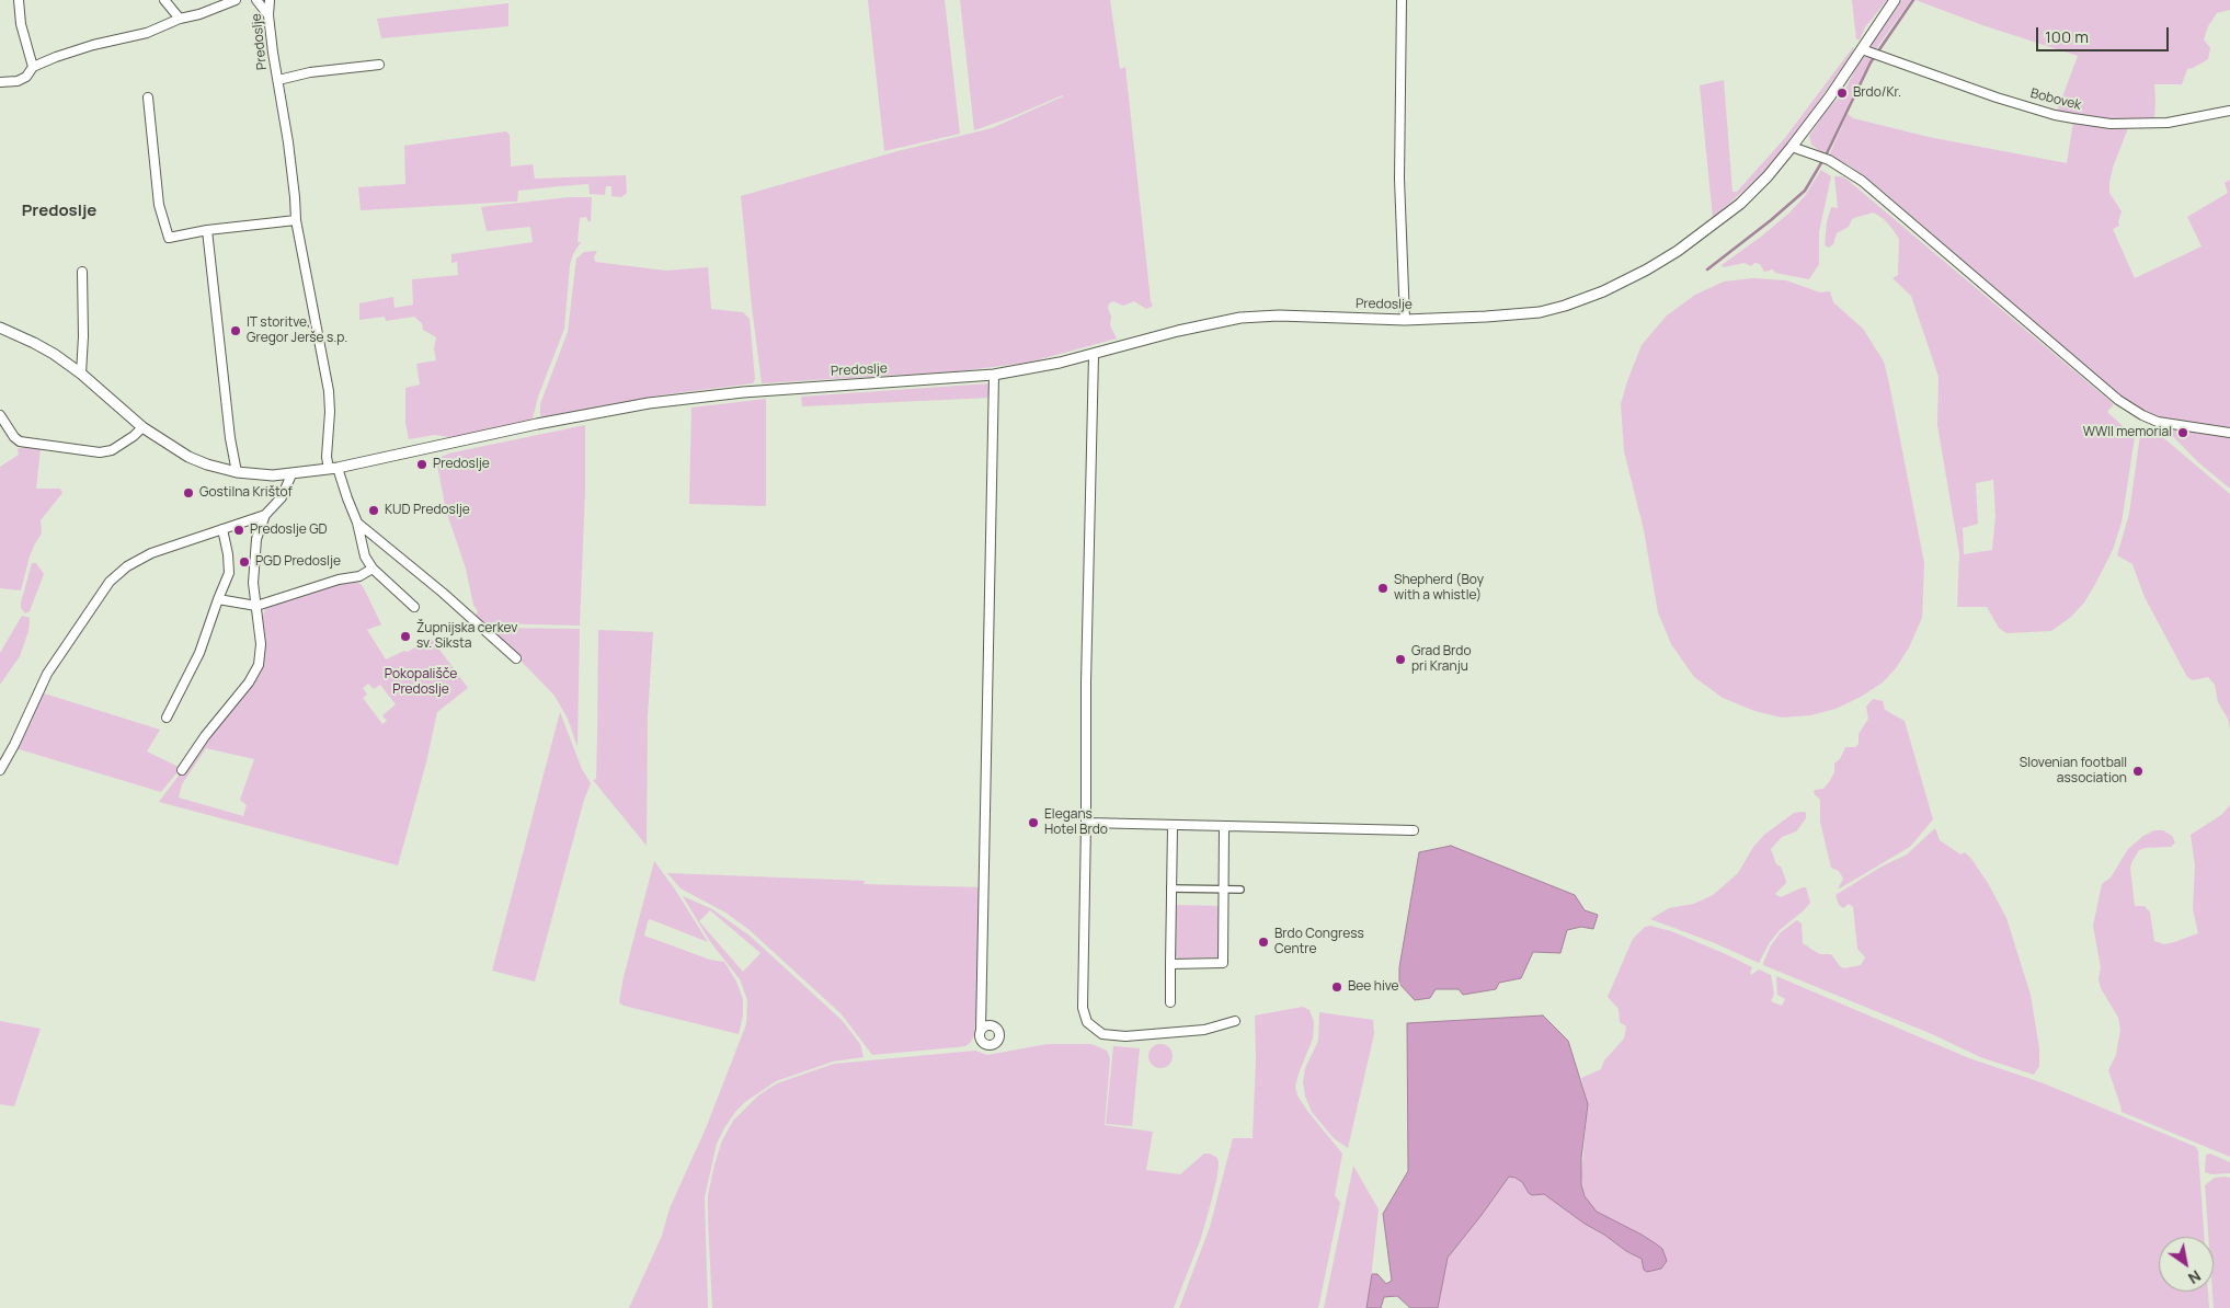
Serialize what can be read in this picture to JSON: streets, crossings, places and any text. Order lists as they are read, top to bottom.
{
  "streets": {
    "street": ["Predoslje", "Bobovek"]
  },
  "crossings": [
    ["Predoslje", "Bobovek"]
  ],
  "districts": ["Predoslje"],
  "parks": ["Pokopališče Predoslje"],
  "places": [
    "Brdo/Kr.",
    "IT storitve, Gregor Jerše s.p.",
    "WWII memorial",
    "Predoslje",
    "Gostilna Krištof",
    "KUD Predoslje",
    "Predoslje GD",
    "PGD Predoslje",
    "Shepherd (Boy with a whistle)",
    "Župnijska cerkev sv. Siksta",
    "Grad Brdo pri Kranju",
    "Slovenian football association",
    "Elegans Hotel Brdo",
    "Brdo Congress Centre",
    "Bee hive"
  ],
  "scale_bar": "100 m",
  "north": "bottom right"
}
